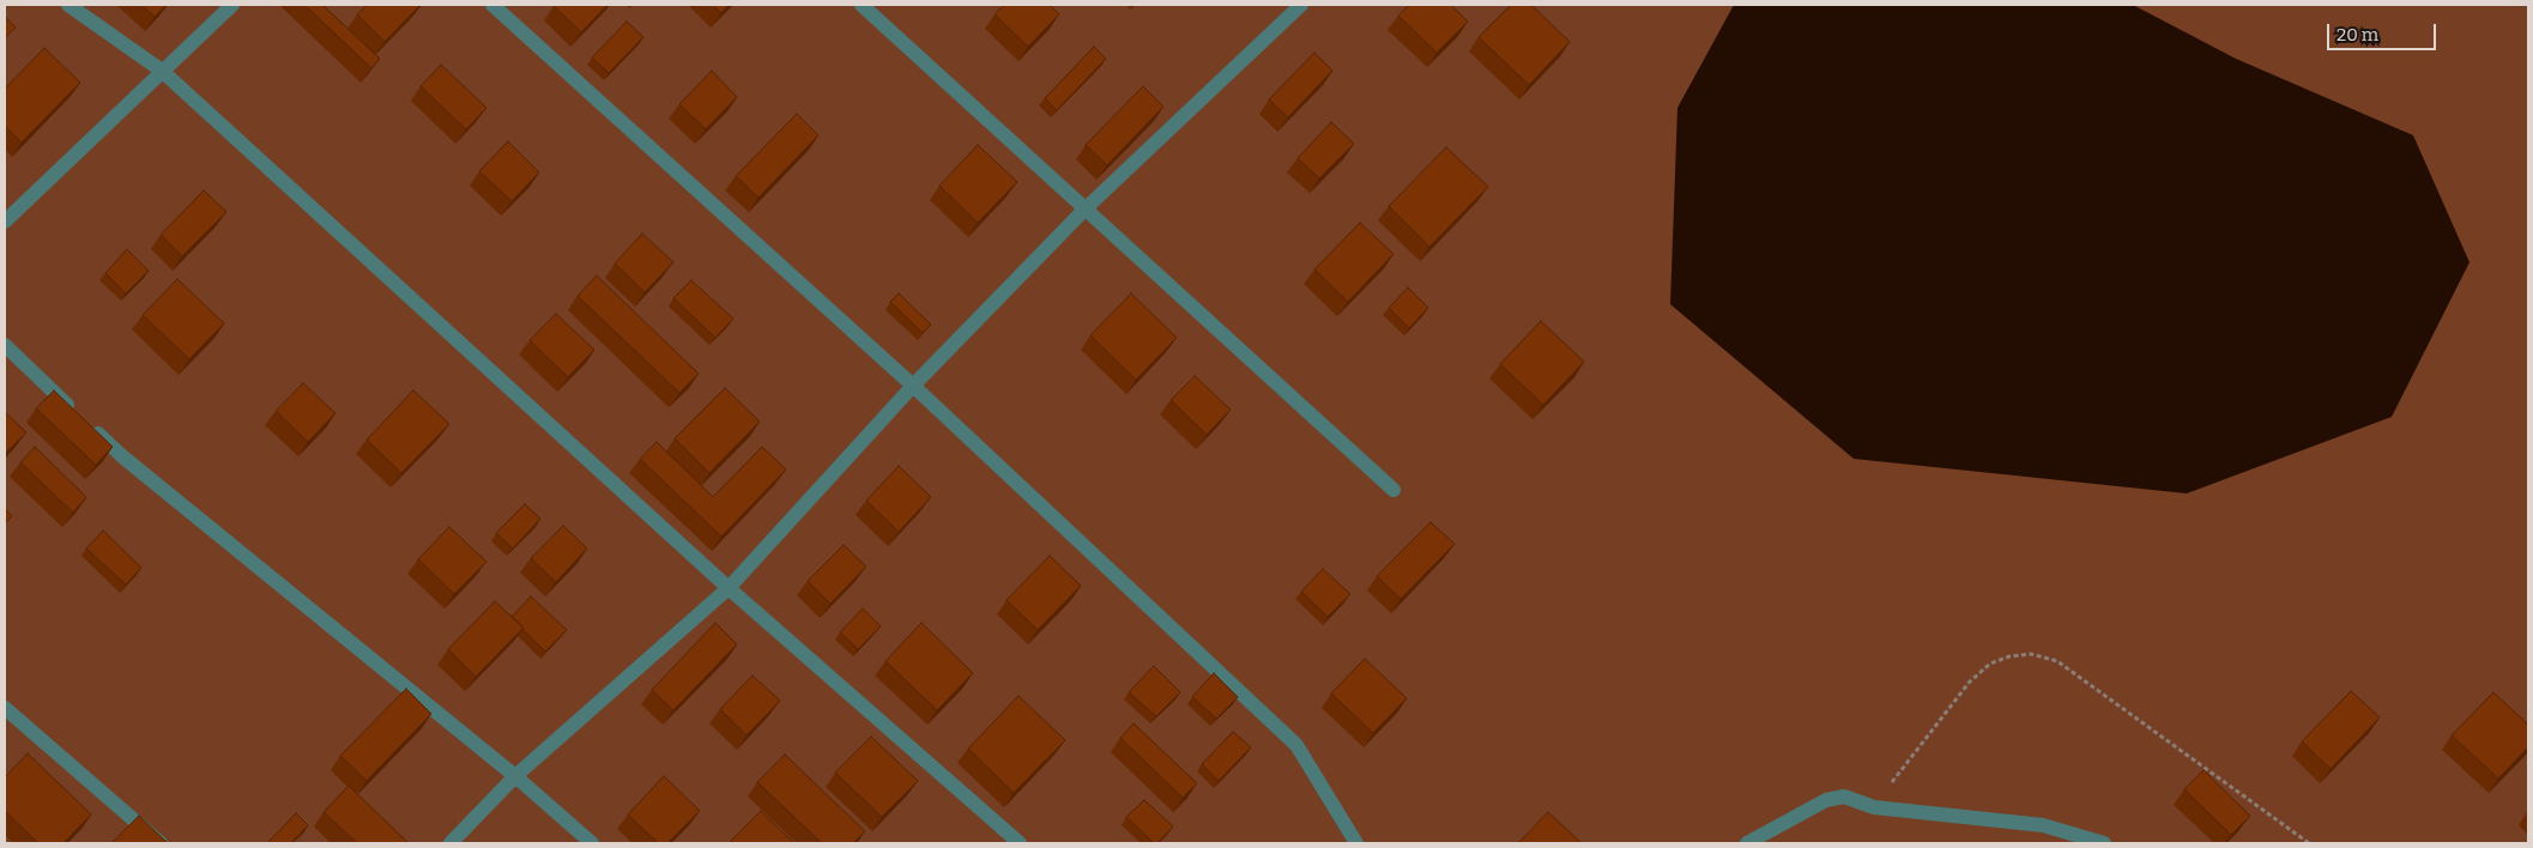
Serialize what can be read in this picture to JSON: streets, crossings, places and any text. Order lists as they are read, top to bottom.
{
  "scale_bar": "20 m"
}
